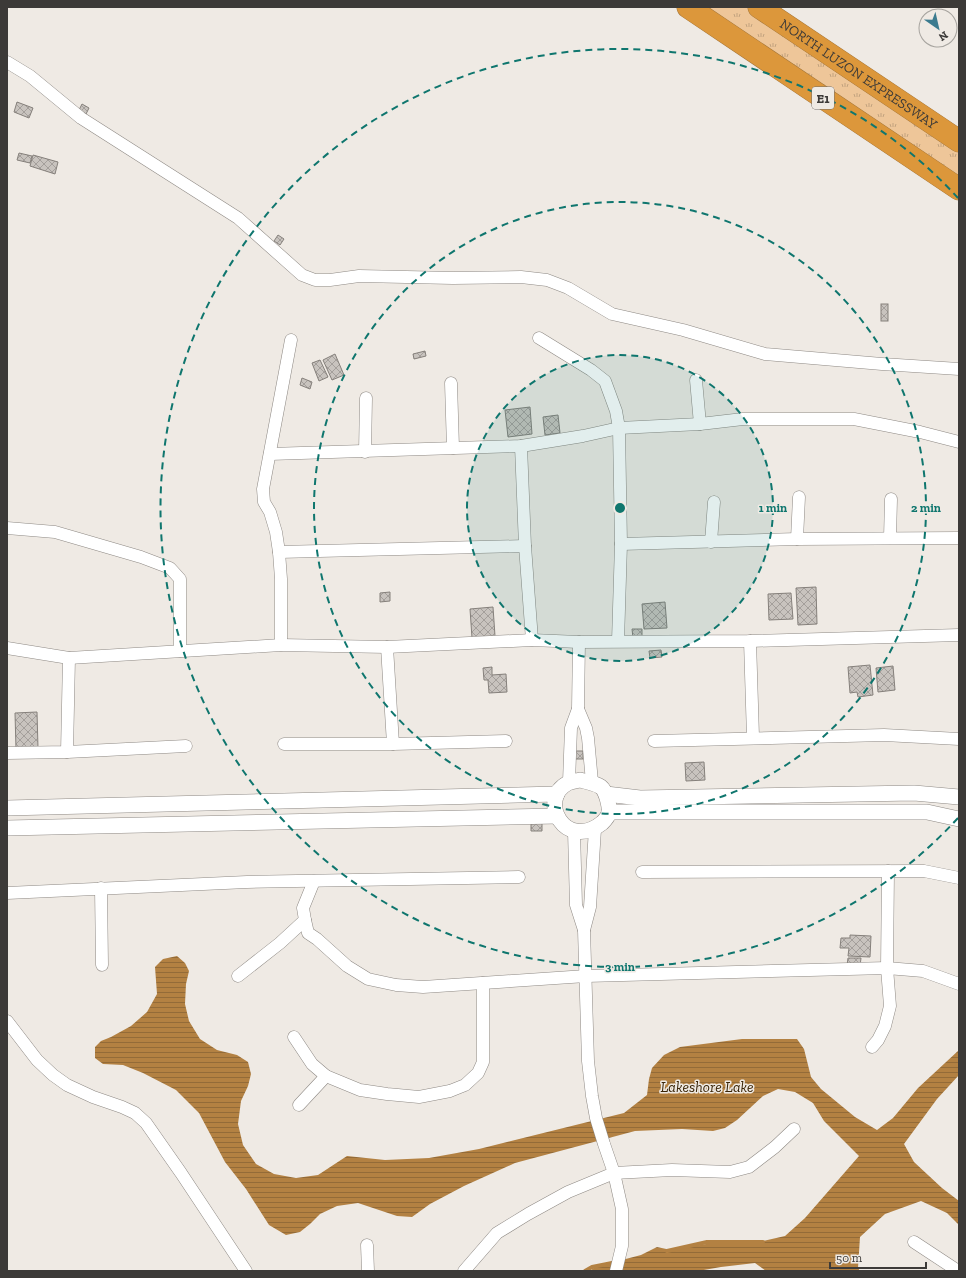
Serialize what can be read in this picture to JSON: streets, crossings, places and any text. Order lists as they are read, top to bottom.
{
  "streets": {
    "highway": ["NORTH LUZON EXPRESSWAY", "E1"]
  },
  "water": ["Lakeshore Lake"],
  "scale_bar": "50 m",
  "north": "bottom right",
  "rings": ["1 min", "2 min", "3 min"]
}
